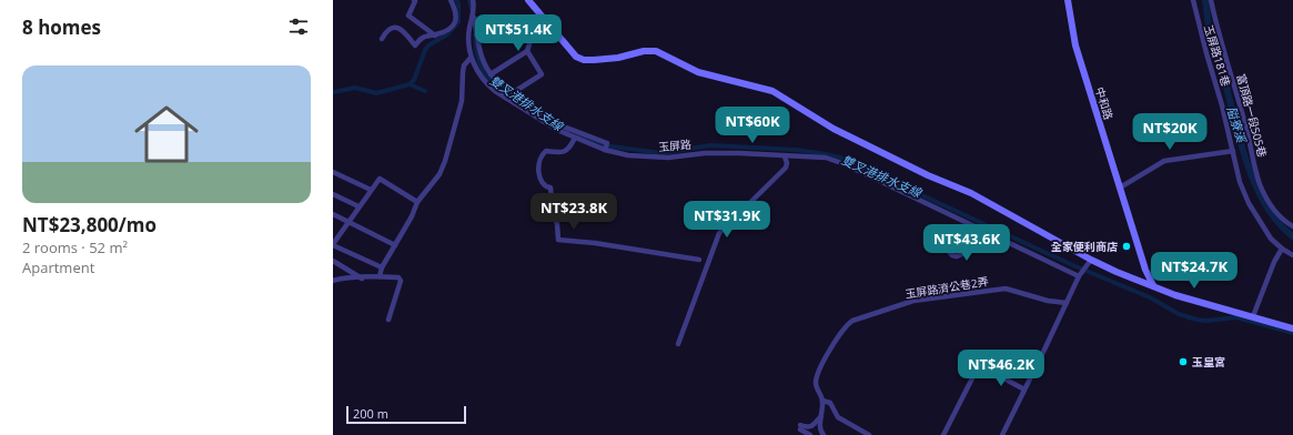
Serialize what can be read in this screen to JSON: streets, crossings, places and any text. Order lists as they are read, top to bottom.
{
  "streets": {
    "street": [
      "玉屏路181巷",
      "中和路",
      "富頂路一段505巷",
      "玉屏路",
      "玉屏路濟公巷2弄"
    ]
  },
  "water": ["雙叉港排水支線", "隘寮溪"],
  "places": ["全家便利商店", "玉皇宮"],
  "scale_bar": "200 m",
  "page": {
    "heading": "8 homes",
    "price": [
      "NT$51.4K",
      "NT$60K",
      "NT$20K",
      "NT$23.8K",
      "NT$31.9K",
      "NT$43.6K",
      "NT$24.7K",
      "NT$46.2K"
    ],
    "list": [
      {
        "name": "NT$23,800/mo",
        "note": "2 rooms · 52 m² · Apartment"
      }
    ],
    "scale": "200 m"
  }
}
